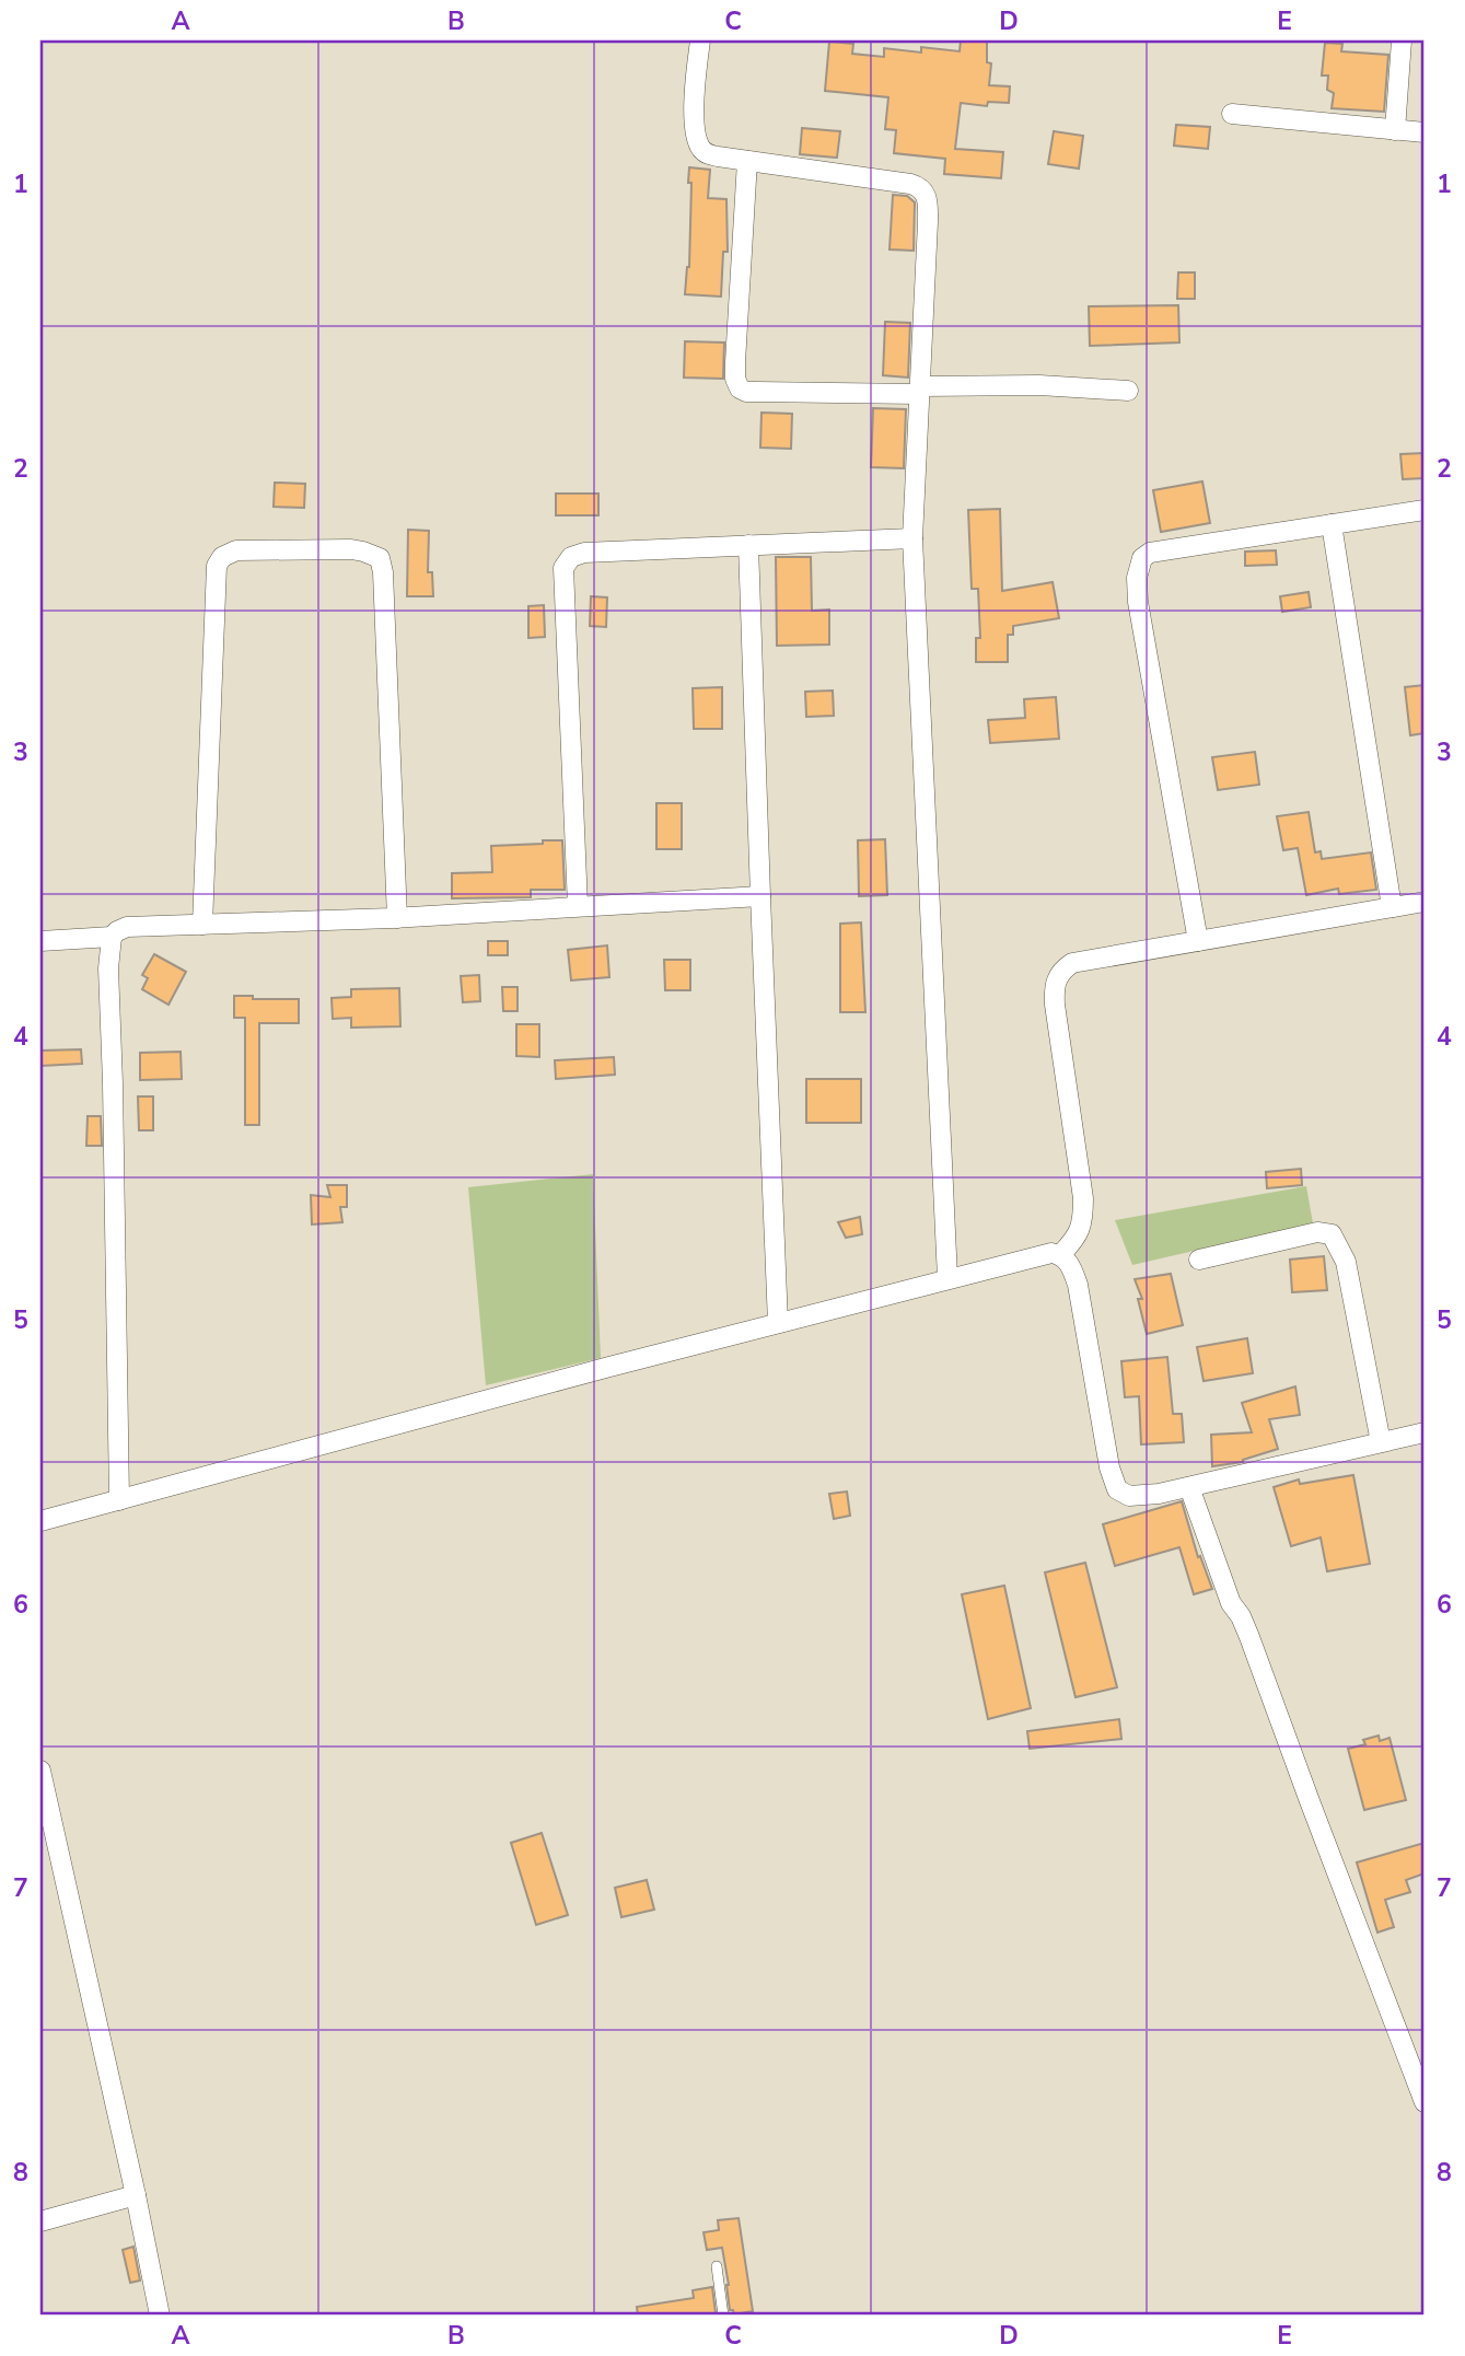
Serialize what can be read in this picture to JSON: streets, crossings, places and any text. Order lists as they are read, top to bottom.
{
  "grid": {
    "columns": [
      "A",
      "B",
      "C",
      "D",
      "E"
    ],
    "rows": [
      "1",
      "2",
      "3",
      "4",
      "5",
      "6",
      "7",
      "8"
    ]
  }
}
